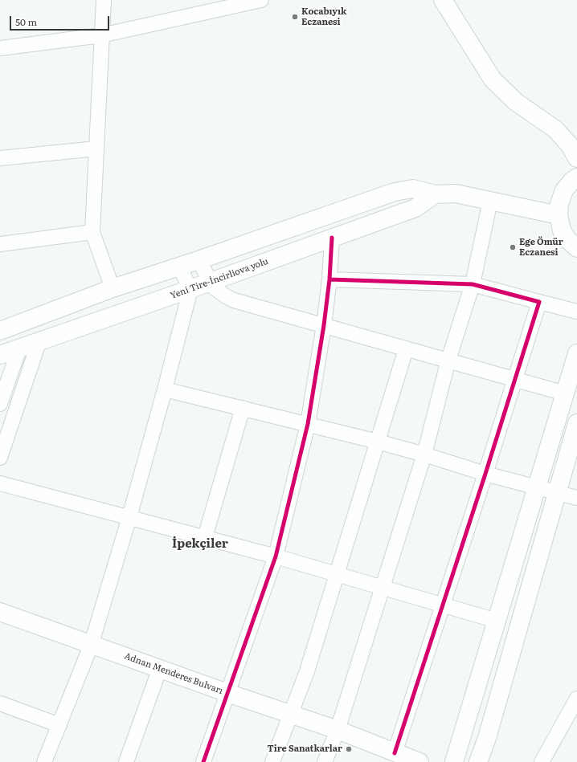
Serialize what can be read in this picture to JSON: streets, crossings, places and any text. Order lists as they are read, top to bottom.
{
  "streets": {
    "street": ["Yeni Tire-İncirliova yolu", "Adnan Menderes Bulvarı"]
  },
  "districts": ["İpekçiler"],
  "places": ["Kocabıyık Eczanesi", "Ege Ömür Eczanesi", "Tire Sanatkarlar"],
  "scale_bar": "50 m"
}
